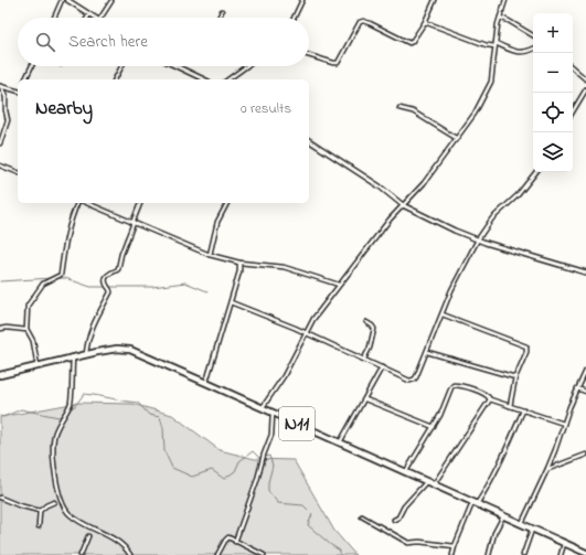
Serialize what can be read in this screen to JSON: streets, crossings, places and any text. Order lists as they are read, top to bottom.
{
  "streets": {
    "highway": ["N11"]
  },
  "page": {
    "map_buttons": ["+", "−"],
    "search": "Search here",
    "heading": ["Nearby", "0 results"]
  }
}
